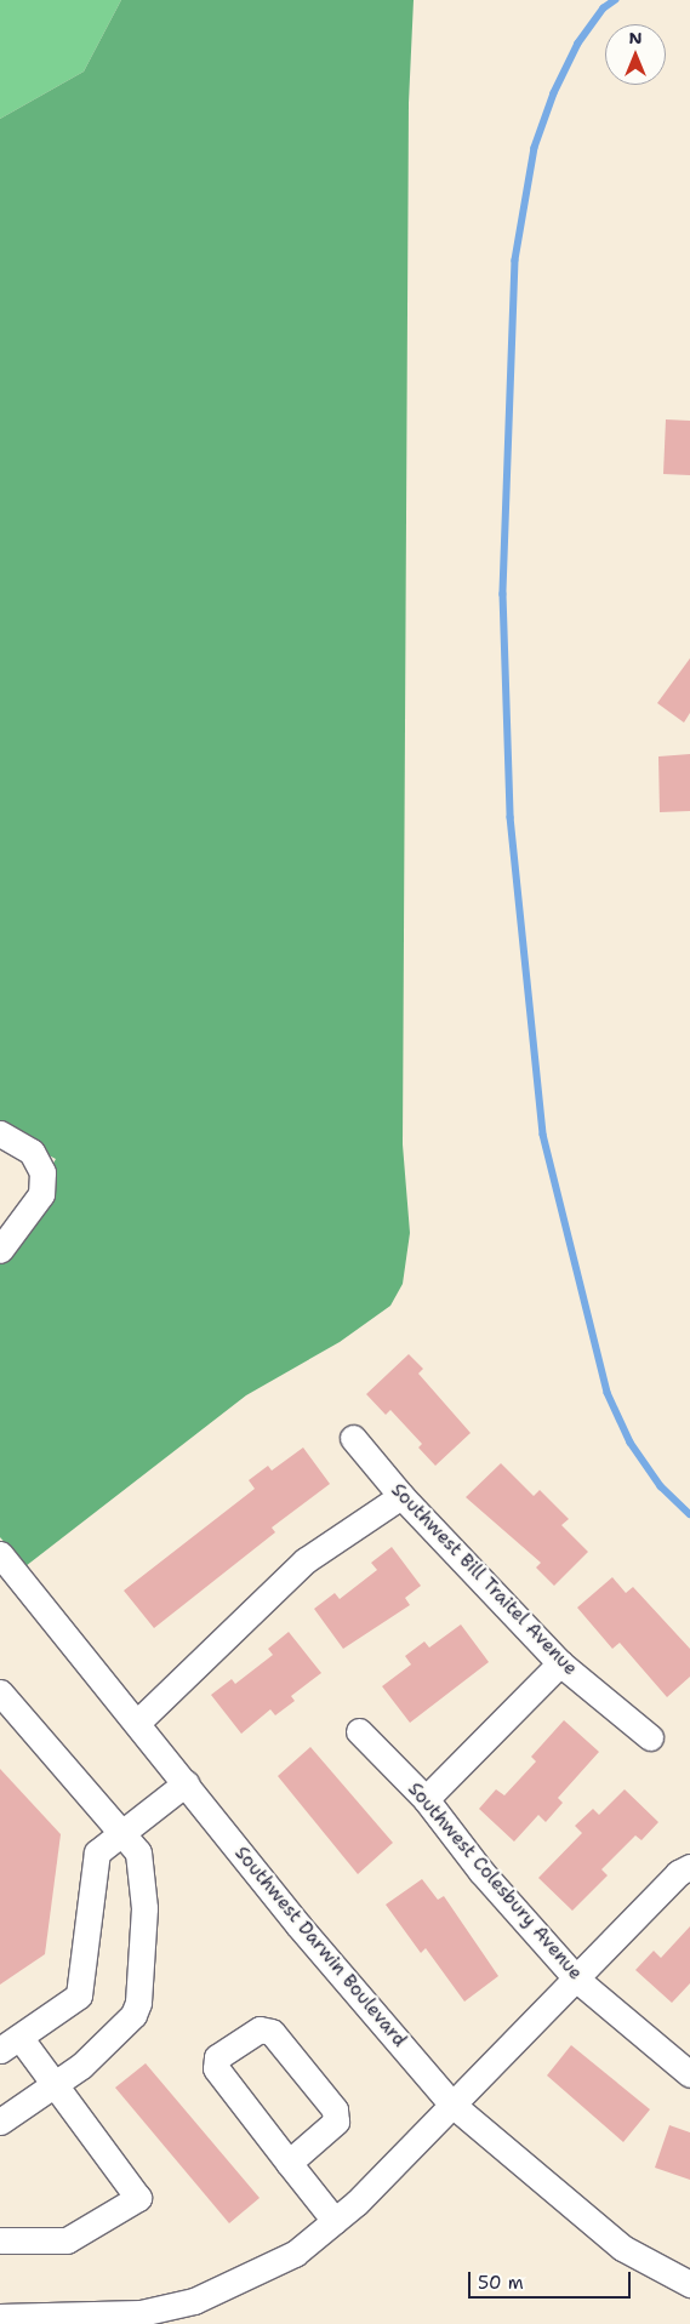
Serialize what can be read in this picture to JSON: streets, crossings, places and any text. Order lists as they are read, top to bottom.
{
  "streets": {
    "street": ["Southwest Bill Traitel Avenue", "Southwest Colesbury Avenue", "Southwest Darwin Boulevard"]
  },
  "scale_bar": "50 m",
  "north": "top"
}
